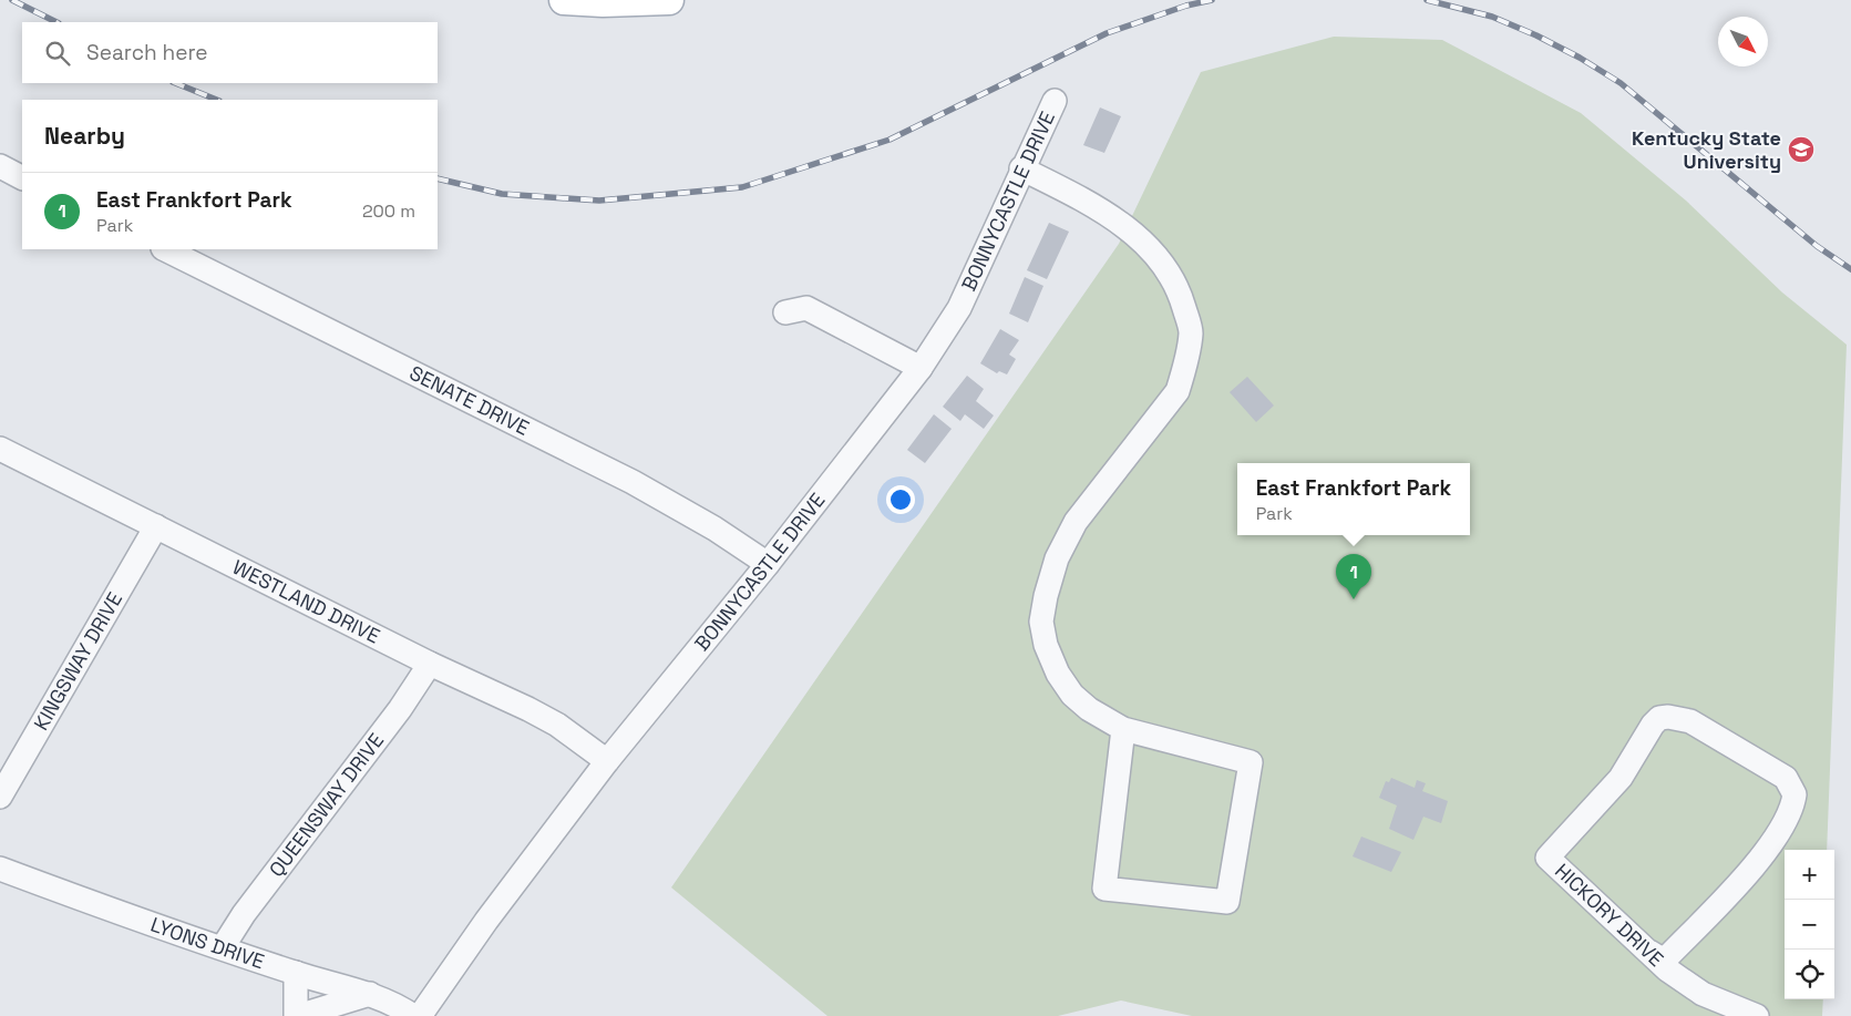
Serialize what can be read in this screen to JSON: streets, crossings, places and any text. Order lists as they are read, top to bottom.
{
  "streets": {
    "street": [
      "BONNYCASTLE DRIVE",
      "SENATE DRIVE",
      "WESTLAND DRIVE",
      "KINGSWAY DRIVE",
      "QUEENSWAY DRIVE",
      "HICKORY DRIVE",
      "LYONS DRIVE"
    ]
  },
  "crossings": [
    ["BONNYCASTLE DRIVE", "SENATE DRIVE"],
    ["BONNYCASTLE DRIVE", "WESTLAND DRIVE"],
    ["WESTLAND DRIVE", "KINGSWAY DRIVE"],
    ["WESTLAND DRIVE", "QUEENSWAY DRIVE"],
    ["QUEENSWAY DRIVE", "LYONS DRIVE"]
  ],
  "places": {
    "school or university": ["Kentucky State University"]
  },
  "north": "bottom right",
  "page": {
    "search": "Search here",
    "heading": "Nearby",
    "list": [
      {
        "mark": "1",
        "name": "East Frankfort Park",
        "note": "Park",
        "value": "200 m"
      }
    ],
    "popup": ["East Frankfort Park", "Park"],
    "pins": "1",
    "map_buttons": ["+", "−"]
  }
}
